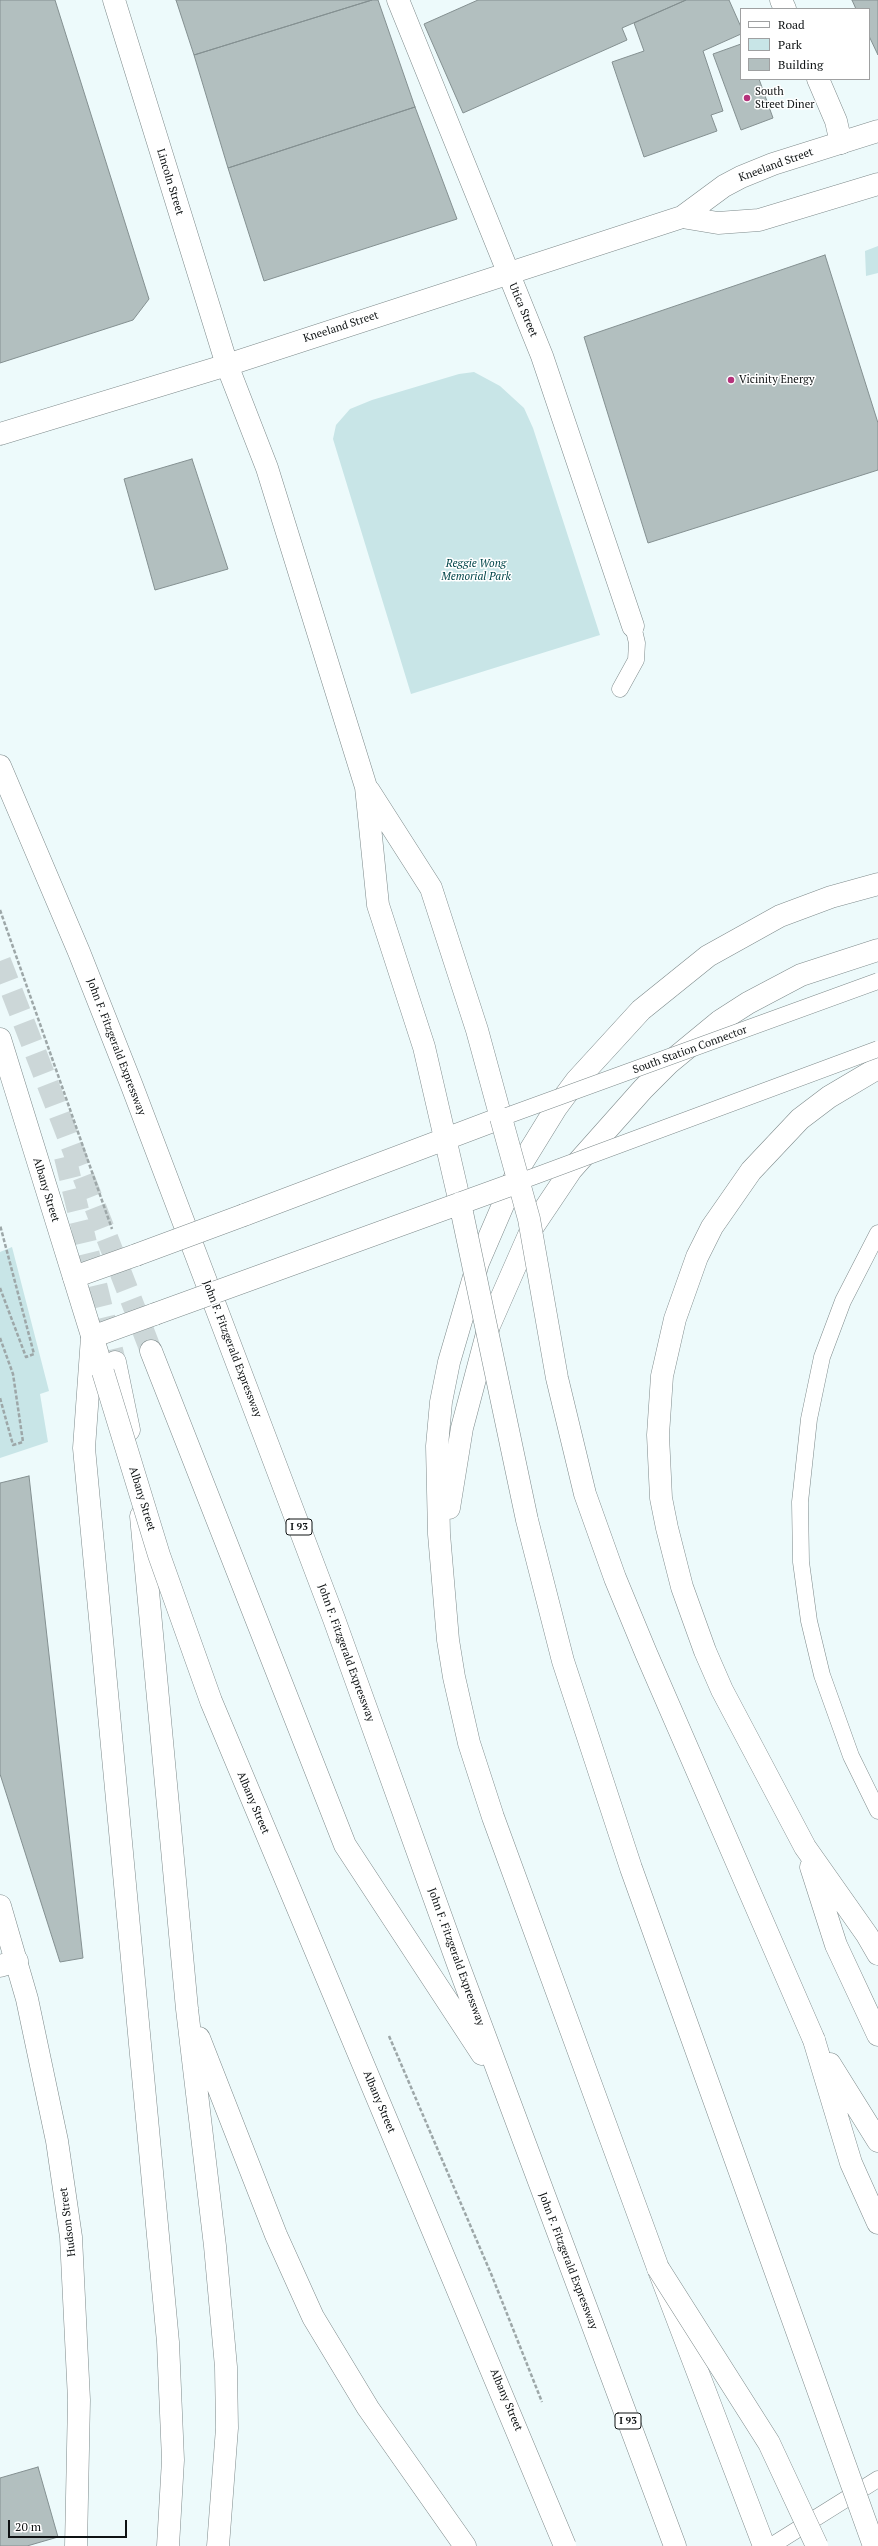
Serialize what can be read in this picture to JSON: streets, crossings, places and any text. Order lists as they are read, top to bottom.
{
  "streets": {
    "main road": [
      "Kneeland Street",
      "Lincoln Street",
      "Utica Street",
      "John F. Fitzgerald Expressway",
      "Albany Street",
      "I 93",
      "Hudson Street"
    ],
    "lane": ["South Station Connector"]
  },
  "crossings": [
    ["Kneeland Street", "Lincoln Street"],
    ["Kneeland Street", "Utica Street"]
  ],
  "parks": ["Reggie Wong Memorial Park"],
  "places": ["South Street Diner", "Vicinity Energy"],
  "legend": ["Road", "Park", "Building"],
  "scale_bar": "20 m"
}
